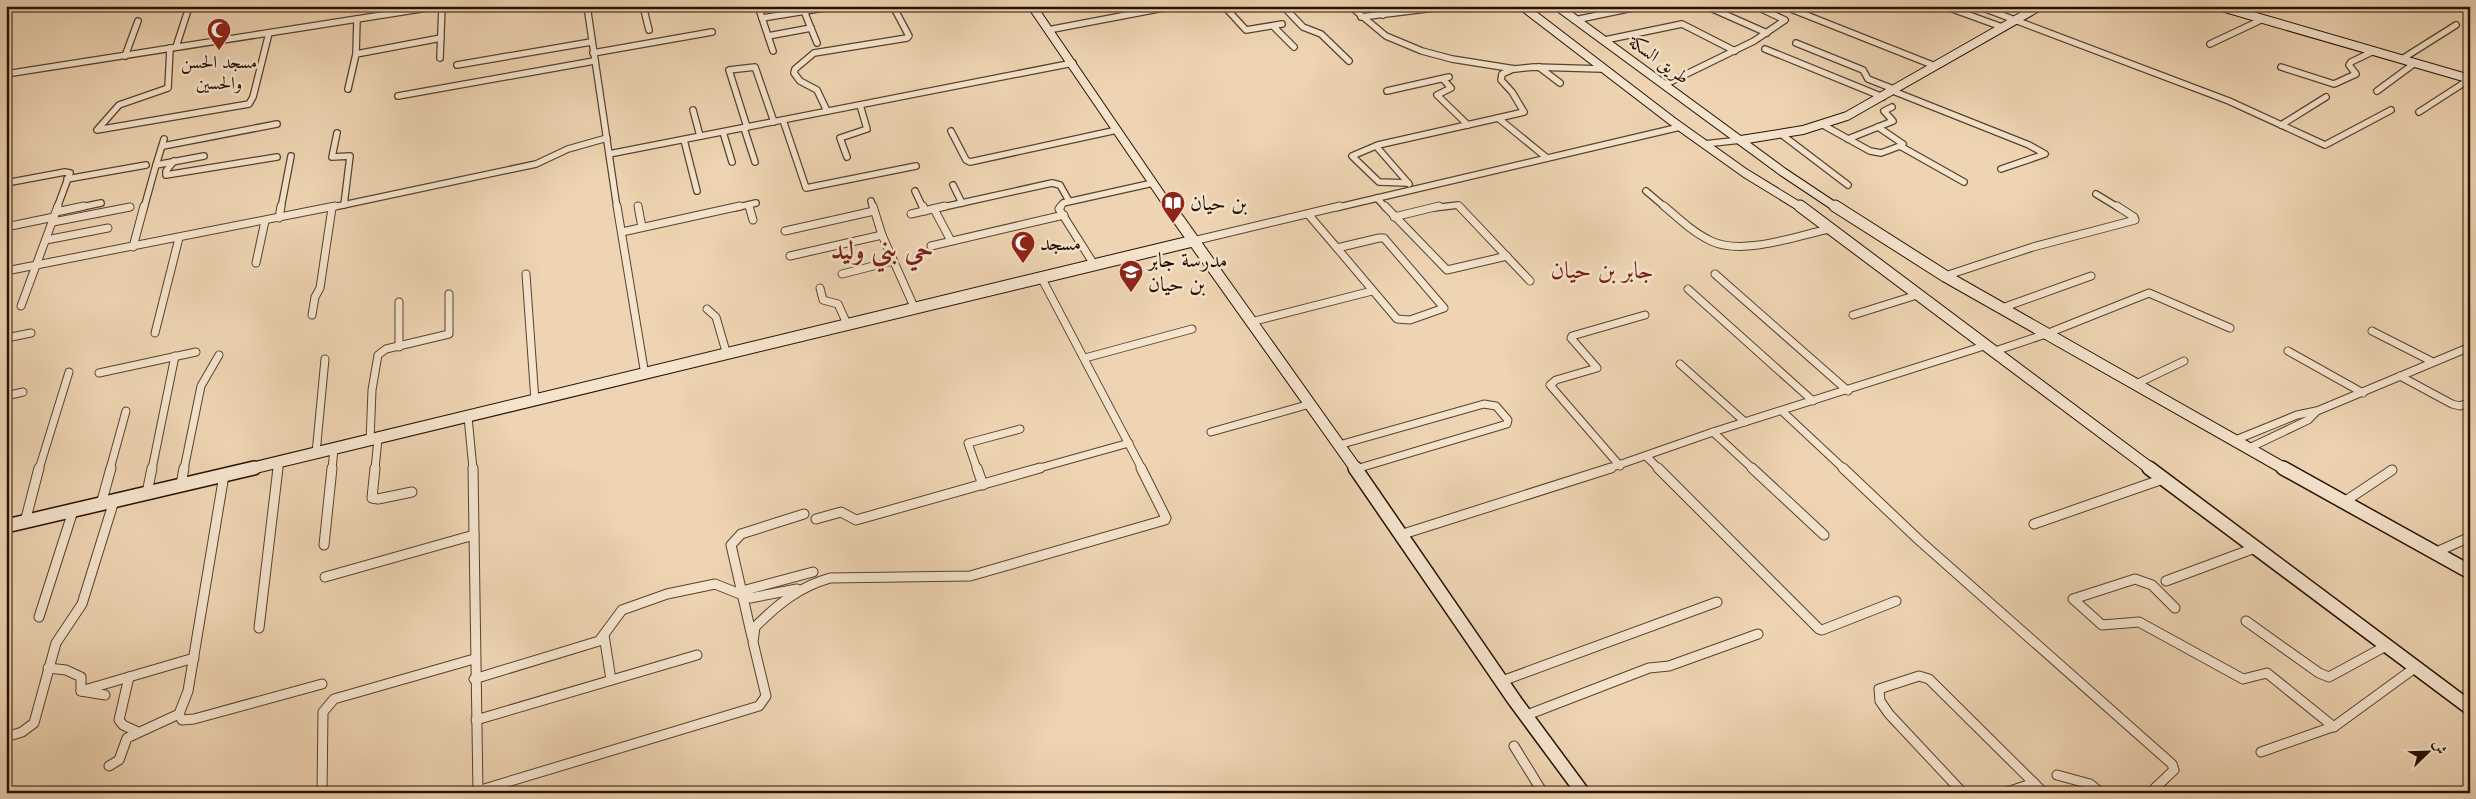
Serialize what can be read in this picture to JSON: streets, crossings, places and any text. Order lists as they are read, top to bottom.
{
  "streets": {
    "main road": ["طريق السكة"]
  },
  "districts": ["حي بني وليد", "جابر بن حيان"],
  "places": {
    "mosque": ["مسجد الحسن والحسين", "مسجد"],
    "library": ["بن حيان"],
    "school or university": ["مدرسة جابر بن حيان"]
  },
  "north": "top right"
}
